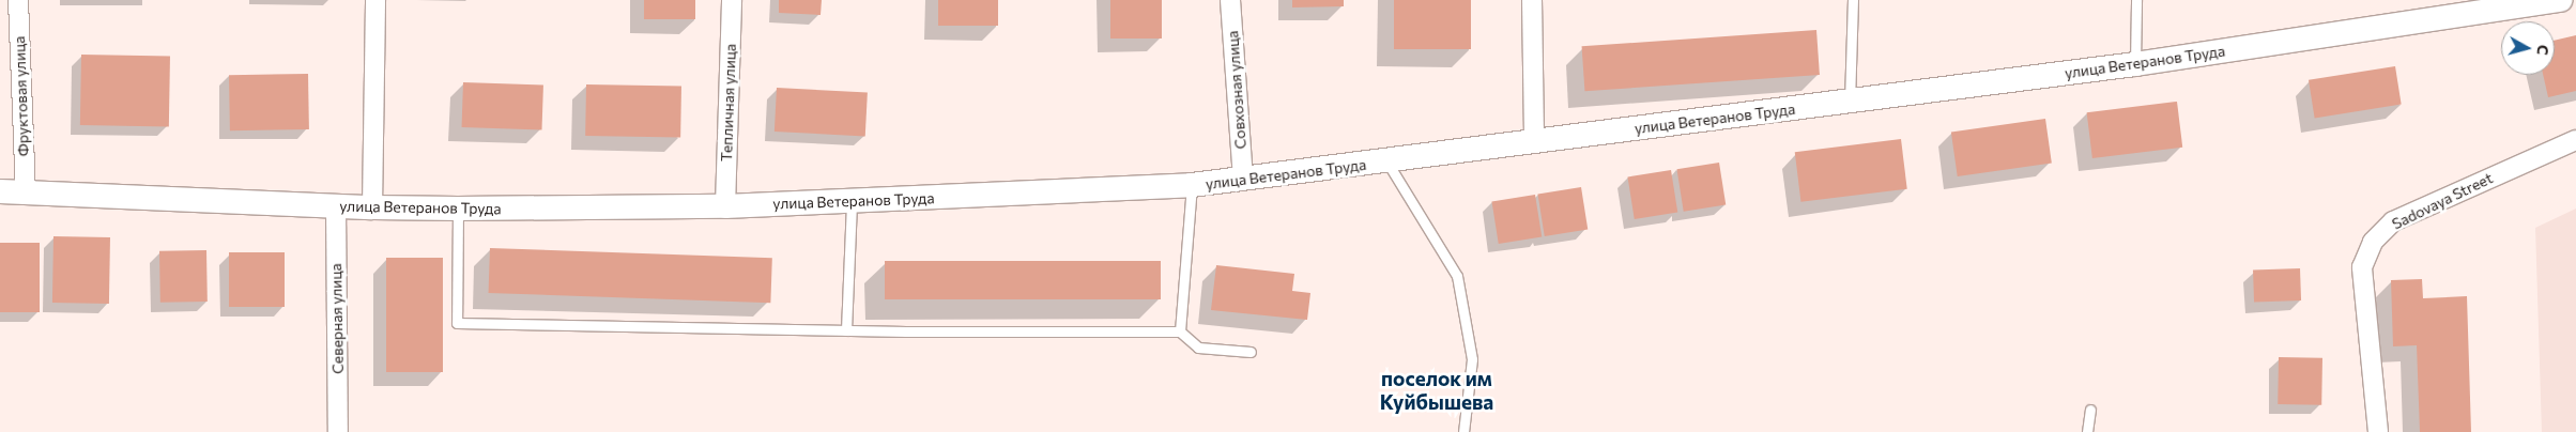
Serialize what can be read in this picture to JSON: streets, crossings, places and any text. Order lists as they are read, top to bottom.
{
  "streets": {
    "street": [
      "улица Ветеранов Труда",
      "Совхозная улица",
      "Фруктовая улица",
      "Тепличная улица",
      "Sadovaya Street",
      "Северная улица"
    ]
  },
  "crossings": [
    ["улица Ветеранов Труда", "Совхозная улица"],
    ["улица Ветеранов Труда", "Фруктовая улица"],
    ["улица Ветеранов Труда", "Тепличная улица"],
    ["улица Ветеранов Труда", "Северная улица"]
  ],
  "districts": ["поселок им Куйбышева"],
  "north": "right"
}
